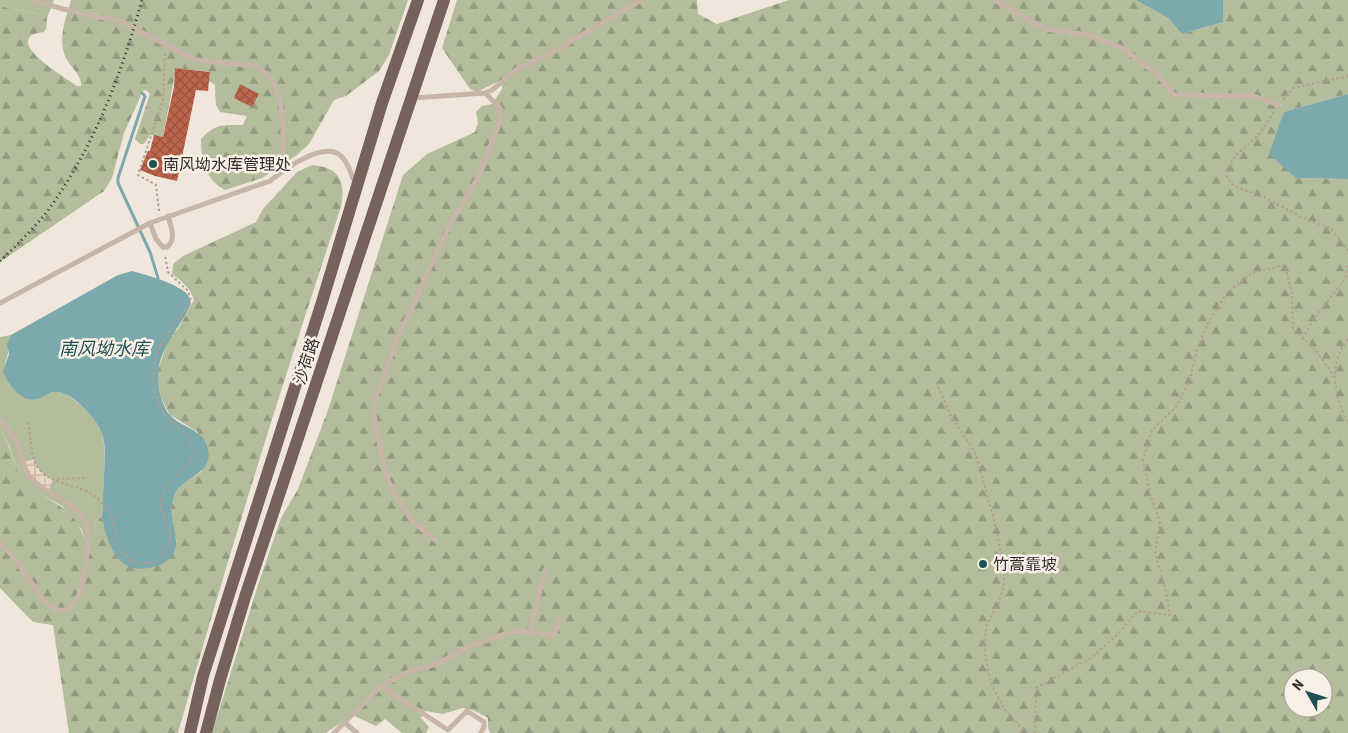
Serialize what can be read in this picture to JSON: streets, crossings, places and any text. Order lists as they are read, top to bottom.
{
  "streets": {
    "main road": ["沙荷路"]
  },
  "water": ["南风坳水库"],
  "places": ["南风坳水库管理处", "竹蒿靠坡"],
  "north": "top left"
}
